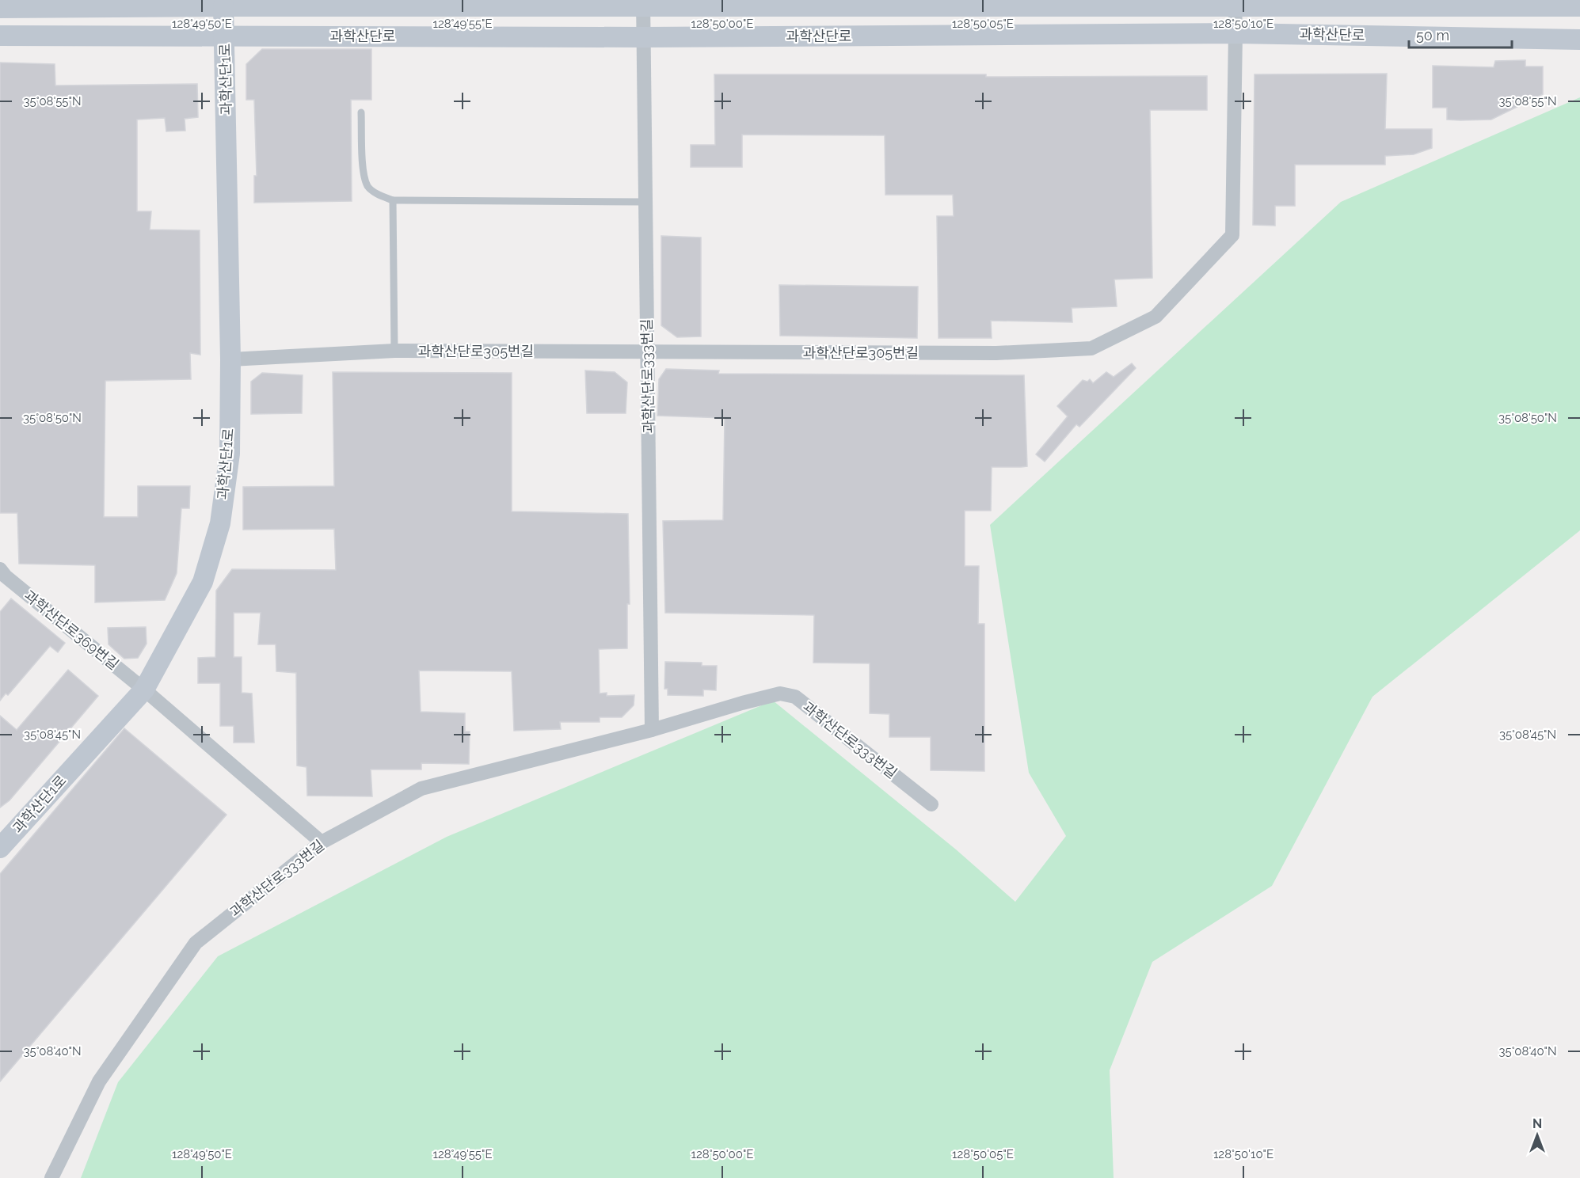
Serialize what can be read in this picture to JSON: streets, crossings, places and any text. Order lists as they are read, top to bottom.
{
  "streets": {
    "main road": ["과학산단로", "과학산단1로"],
    "street": ["과학산단로305번길", "과학산단로333번길", "과학산단로369번길"]
  },
  "crossings": [
    ["과학산단로", "과학산단1로"],
    ["과학산단로", "과학산단로305번길"],
    ["과학산단로", "과학산단로333번길"],
    ["과학산단1로", "과학산단로305번길"],
    ["과학산단1로", "과학산단로369번길"],
    ["과학산단로305번길", "과학산단로333번길"],
    ["과학산단로333번길", "과학산단로369번길"]
  ],
  "scale_bar": "50 m",
  "north": "top",
  "coordinates": [
    "128°49'50\"E",
    "128°49'55\"E",
    "128°50'00\"E",
    "128°50'05\"E",
    "128°50'10\"E",
    "35°08'55\"N",
    "35°08'50\"N",
    "35°08'45\"N",
    "35°08'40\"N"
  ]
}
